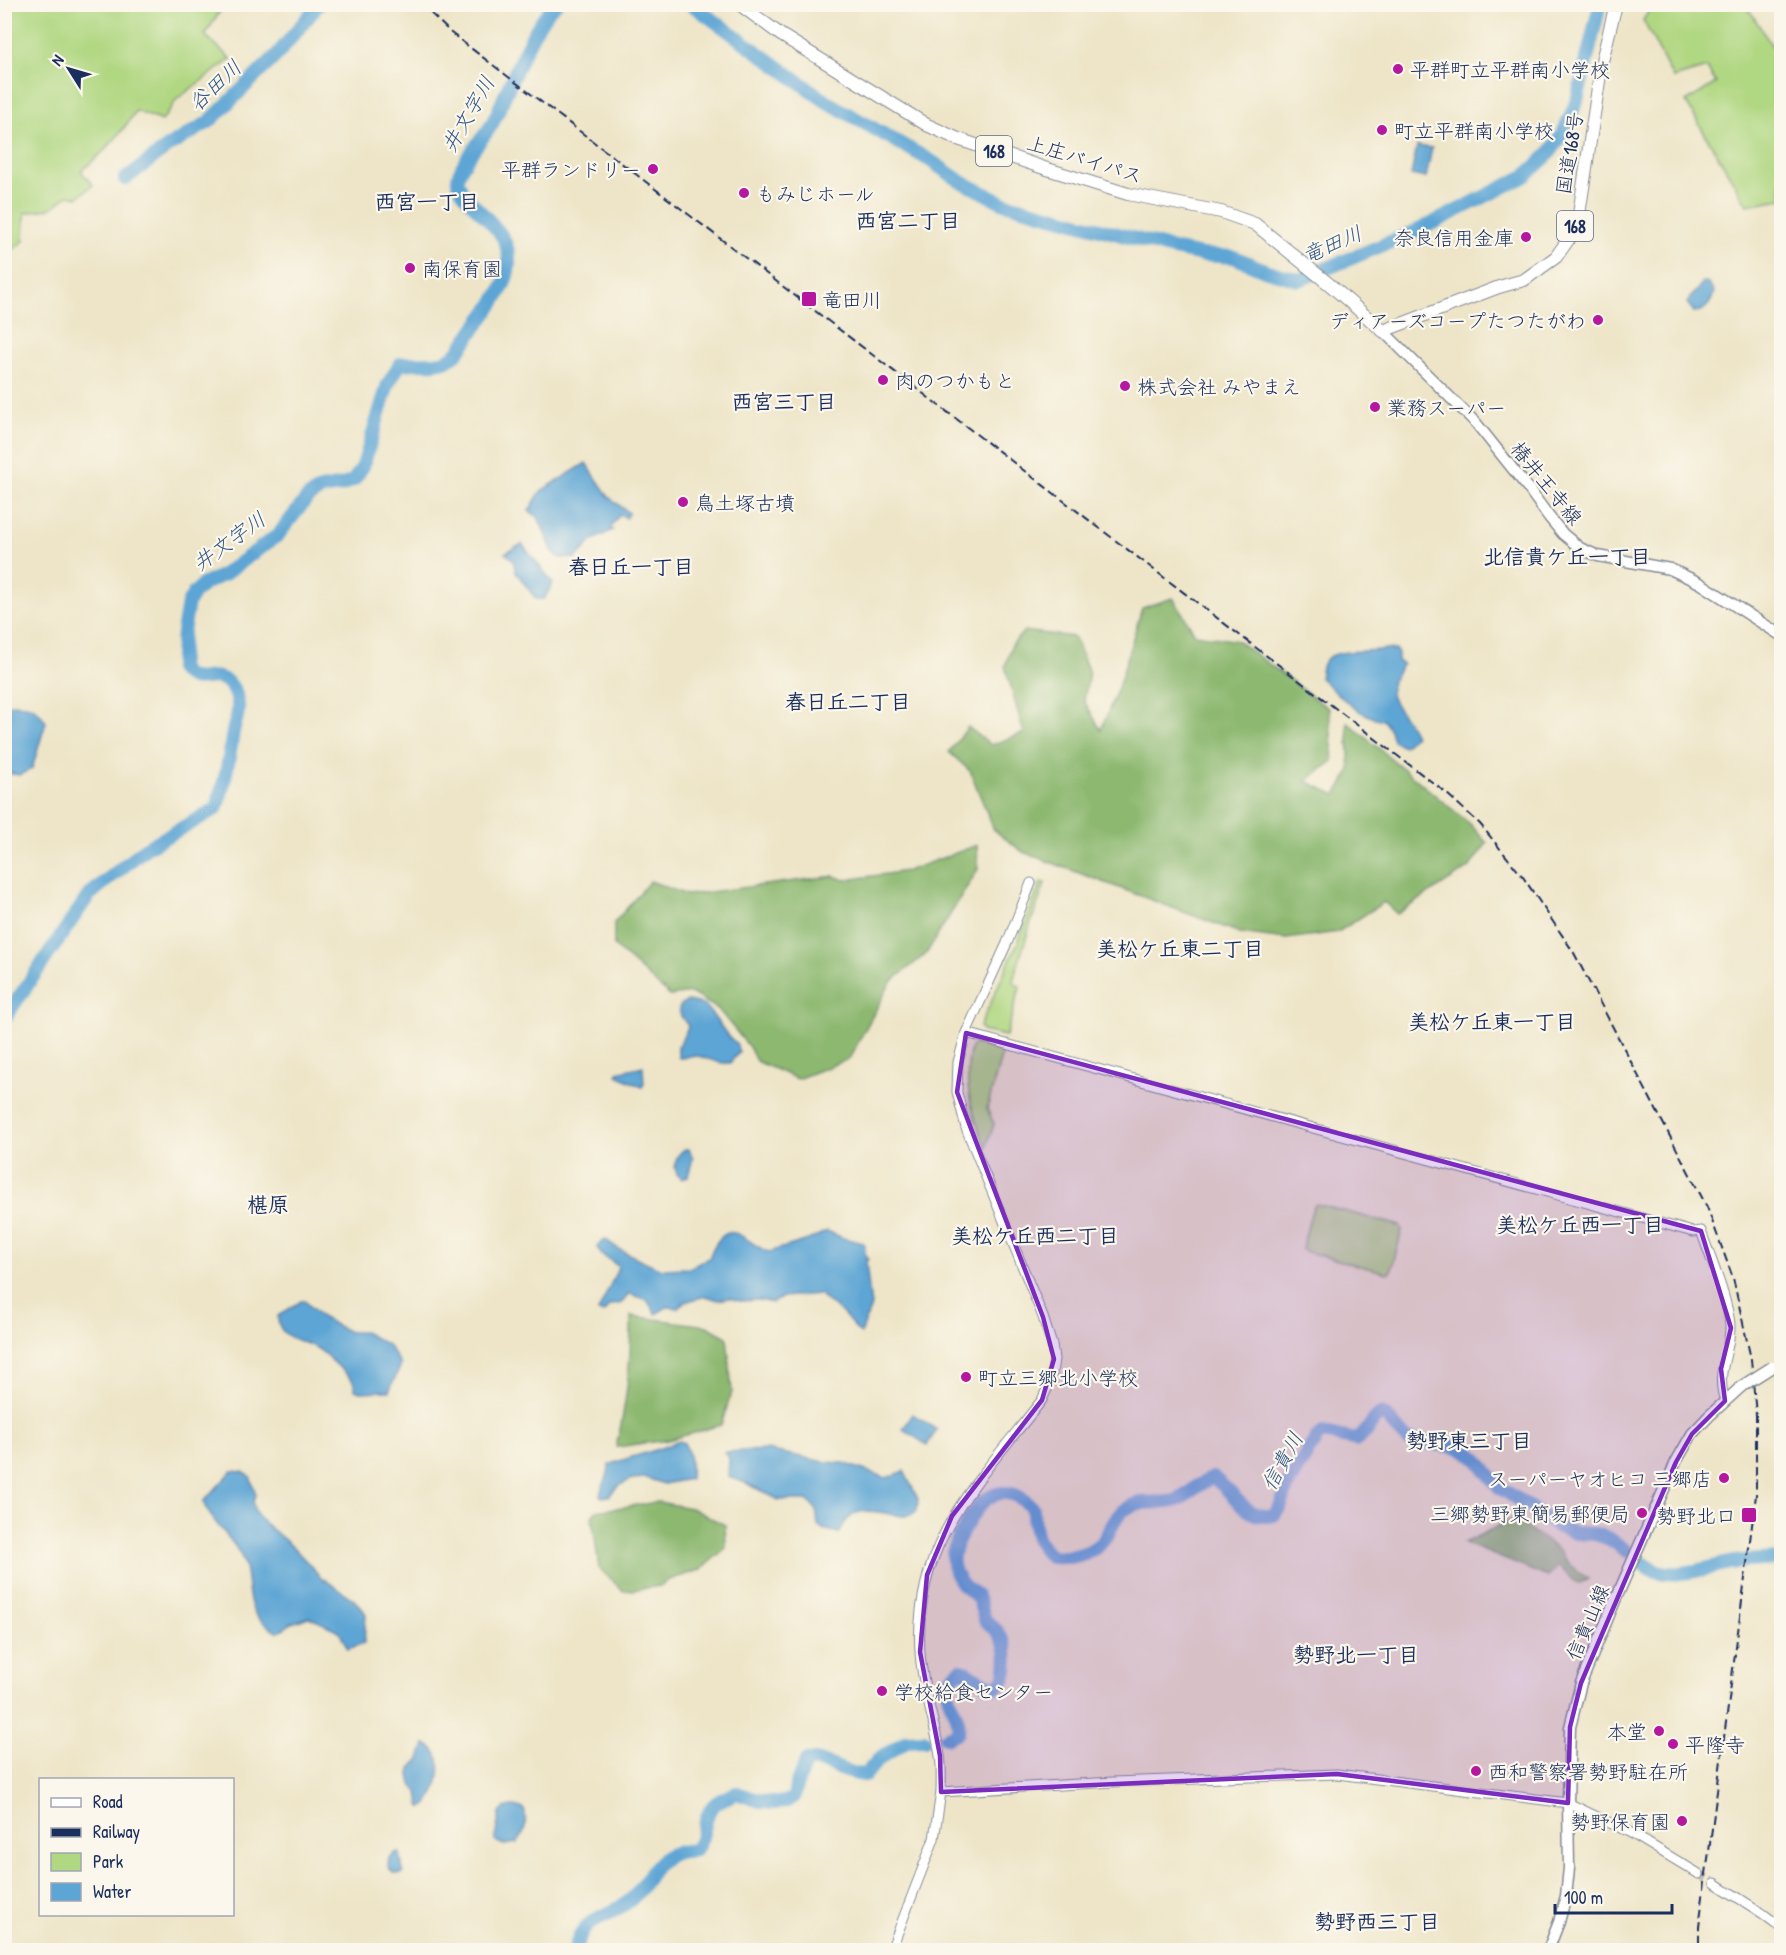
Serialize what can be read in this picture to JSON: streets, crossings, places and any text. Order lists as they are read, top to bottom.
{
  "streets": {
    "highway": ["168", "国道168号", "上庄バイパス"],
    "main road": ["椿井王寺線", "信貴山線"]
  },
  "crossings": [
    ["国道168号", "上庄バイパス"],
    ["国道168号", "椿井王寺線"],
    ["上庄バイパス", "椿井王寺線"]
  ],
  "districts": [
    "西宮一丁目",
    "西宮二丁目",
    "西宮三丁目",
    "北信貴ケ丘一丁目",
    "春日丘一丁目",
    "春日丘二丁目",
    "美松ケ丘東二丁目",
    "美松ケ丘東一丁目",
    "椹原",
    "美松ケ丘西一丁目",
    "美松ケ丘西二丁目",
    "勢野東三丁目",
    "勢野北一丁目",
    "勢野西三丁目"
  ],
  "water": [
    "谷田川",
    "井文字川",
    "竜田川",
    "信貴川"
  ],
  "places": {
    "other": [
      "平群町立平群南小学校",
      "町立平群南小学校",
      "平群ランドリー",
      "もみじホール",
      "奈良信用金庫",
      "南保育園",
      "ディアーズコープたつたがわ",
      "肉のつかもと",
      "株式会社 みやまえ",
      "業務スーパー",
      "鳥土塚古墳",
      "町立三郷北小学校",
      "スーパーヤオヒコ 三郷店",
      "三郷勢野東簡易郵便局",
      "学校給食センター",
      "本堂",
      "平隆寺",
      "西和警察署勢野駐在所",
      "勢野保育園"
    ],
    "transit": ["竜田川", "勢野北口"]
  },
  "legend": [
    "Road",
    "Railway",
    "Park",
    "Water"
  ],
  "scale_bar": "100 m",
  "north": "top left"
}
